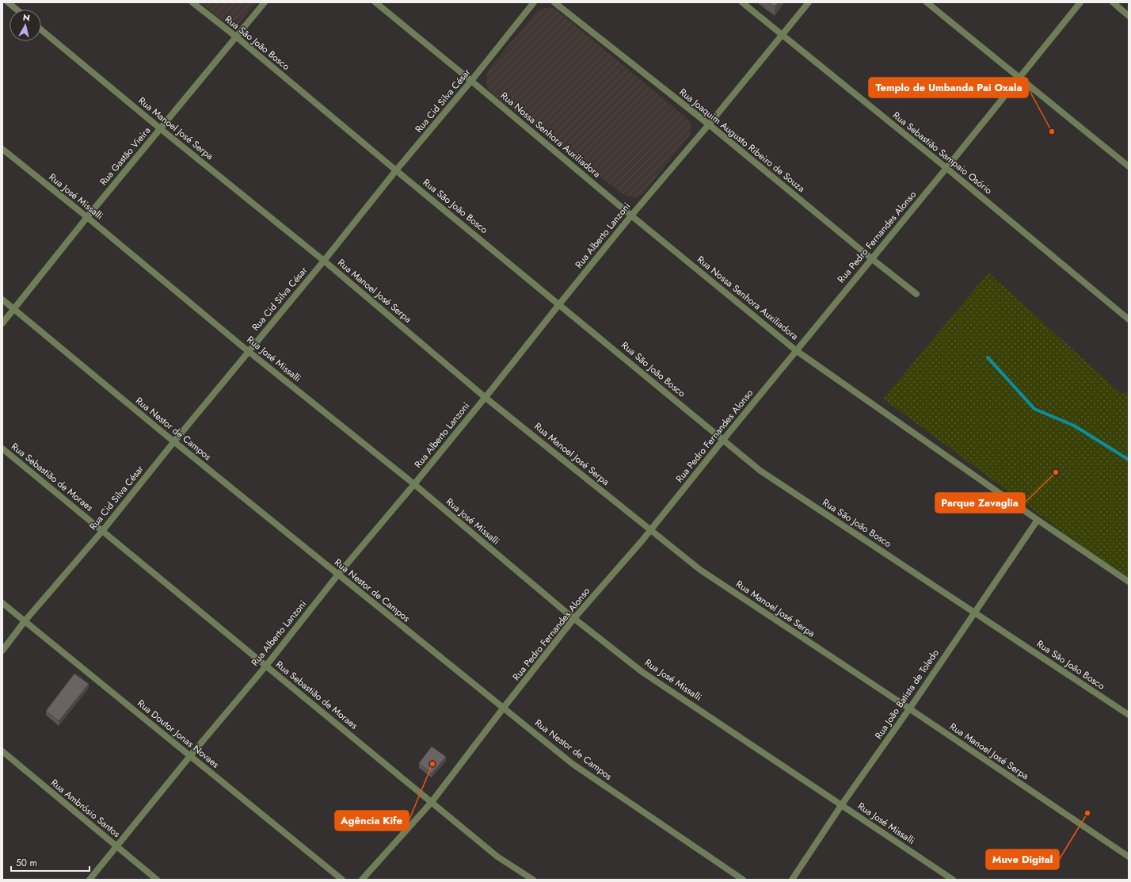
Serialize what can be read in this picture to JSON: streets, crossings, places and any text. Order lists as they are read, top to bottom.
{
  "streets": {
    "street": [
      "Rua São João Bosco",
      "Rua Cid Silva César",
      "Rua Manoel José Serpa",
      "Rua Nossa Senhora Auxiliadora",
      "Rua Joaquim Augusto Ribeiro de Souza",
      "Rua Sebastião Sampaio Osório",
      "Rua Gastão Vieira",
      "Rua José Missalli",
      "Rua Alberto Lanzoni",
      "Rua Pedro Fernandes Alonso",
      "Rua Nestor de Campos",
      "Rua Sebastião de Moraes",
      "Rua João Batista de Toledo",
      "Rua Doutor Jonas Novaes",
      "Rua Ambrósio Santos"
    ]
  },
  "crossings": [
    ["Rua São João Bosco", "Rua Cid Silva César"],
    ["Rua São João Bosco", "Rua Gastão Vieira"],
    ["Rua São João Bosco", "Rua Alberto Lanzoni"],
    ["Rua São João Bosco", "Rua Pedro Fernandes Alonso"],
    ["Rua São João Bosco", "Rua João Batista de Toledo"],
    ["Rua Cid Silva César", "Rua Manoel José Serpa"],
    ["Rua Cid Silva César", "Rua Nossa Senhora Auxiliadora"],
    ["Rua Cid Silva César", "Rua José Missalli"],
    ["Rua Cid Silva César", "Rua Nestor de Campos"],
    ["Rua Cid Silva César", "Rua Sebastião de Moraes"],
    ["Rua Cid Silva César", "Rua Doutor Jonas Novaes"],
    ["Rua Manoel José Serpa", "Rua Gastão Vieira"],
    ["Rua Manoel José Serpa", "Rua Alberto Lanzoni"],
    ["Rua Manoel José Serpa", "Rua Pedro Fernandes Alonso"],
    ["Rua Manoel José Serpa", "Rua João Batista de Toledo"],
    ["Rua Nossa Senhora Auxiliadora", "Rua Alberto Lanzoni"],
    ["Rua Nossa Senhora Auxiliadora", "Rua Pedro Fernandes Alonso"],
    ["Rua Nossa Senhora Auxiliadora", "Rua João Batista de Toledo"],
    ["Rua Joaquim Augusto Ribeiro de Souza", "Rua Alberto Lanzoni"],
    ["Rua Joaquim Augusto Ribeiro de Souza", "Rua Pedro Fernandes Alonso"],
    ["Rua Sebastião Sampaio Osório", "Rua Alberto Lanzoni"],
    ["Rua Sebastião Sampaio Osório", "Rua Pedro Fernandes Alonso"],
    ["Rua Gastão Vieira", "Rua José Missalli"],
    ["Rua Gastão Vieira", "Rua Nestor de Campos"],
    ["Rua José Missalli", "Rua Alberto Lanzoni"],
    ["Rua José Missalli", "Rua Pedro Fernandes Alonso"],
    ["Rua José Missalli", "Rua João Batista de Toledo"],
    ["Rua Alberto Lanzoni", "Rua Nestor de Campos"],
    ["Rua Alberto Lanzoni", "Rua Sebastião de Moraes"],
    ["Rua Alberto Lanzoni", "Rua Doutor Jonas Novaes"],
    ["Rua Alberto Lanzoni", "Rua Ambrósio Santos"],
    ["Rua Pedro Fernandes Alonso", "Rua Nestor de Campos"],
    ["Rua Pedro Fernandes Alonso", "Rua Sebastião de Moraes"]
  ],
  "places": [
    "Templo de Umbanda Pai Oxala",
    "Parque Zavaglia",
    "Agência Kife",
    "Muve Digital"
  ],
  "scale_bar": "50 m",
  "north": "top"
}
